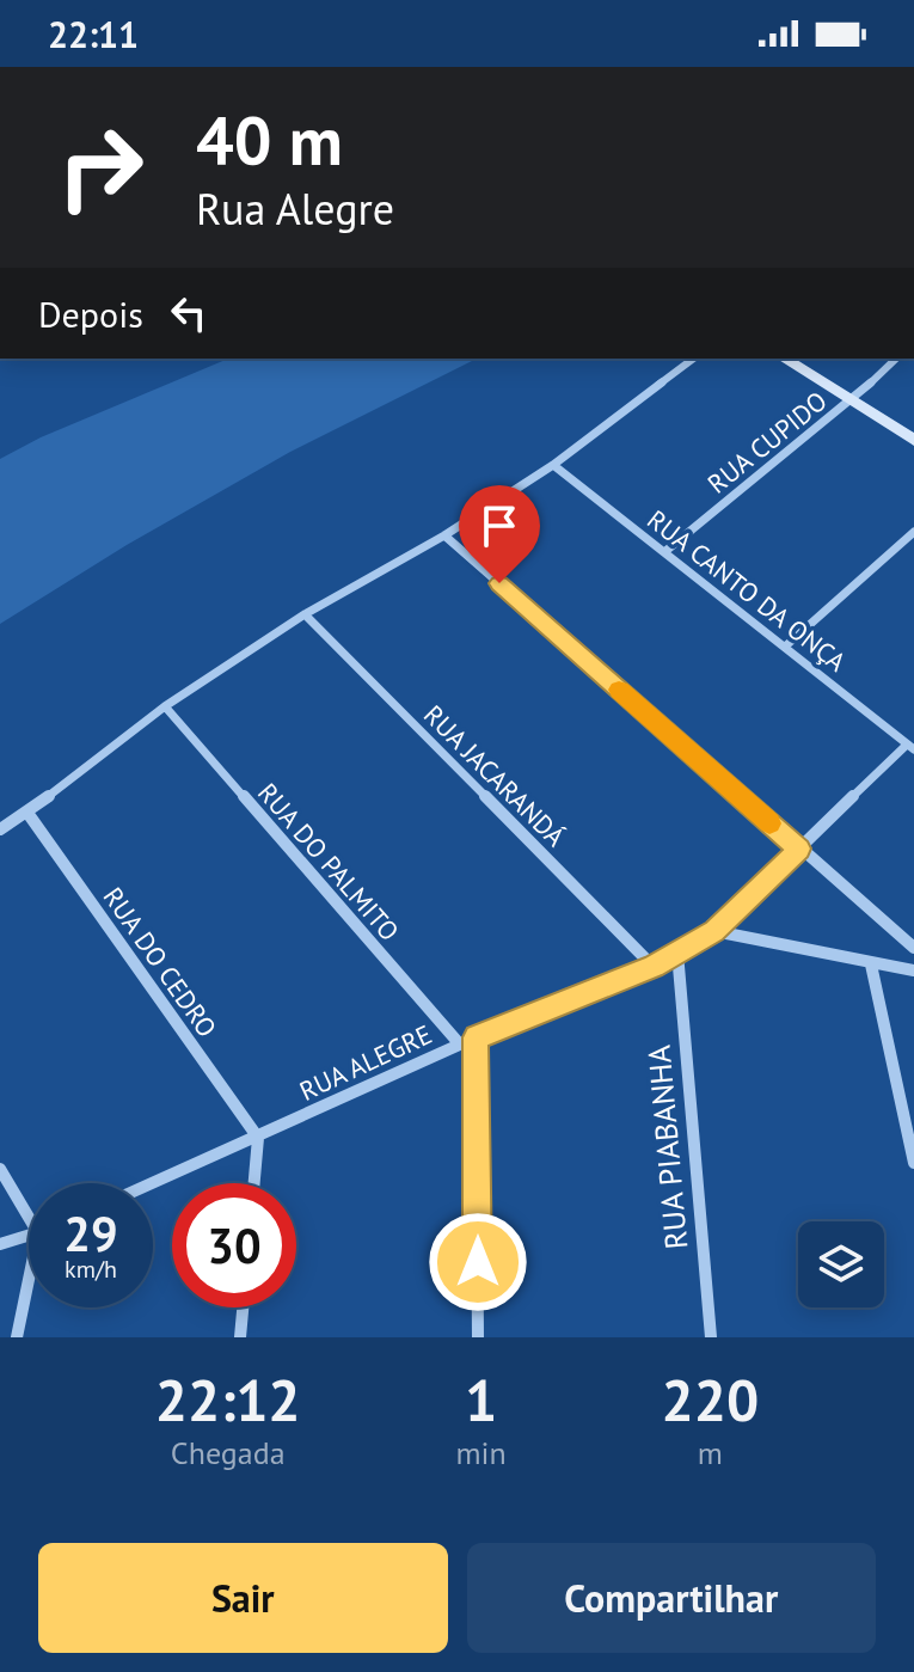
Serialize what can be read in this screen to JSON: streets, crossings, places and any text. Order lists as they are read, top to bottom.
{
  "streets": {
    "street": [
      "RUA CUPIDO",
      "RUA CANTO DA ONÇA",
      "RUA JACARANDÁ",
      "RUA DO PALMITO",
      "RUA DO CEDRO",
      "RUA ALEGRE",
      "RUA PIABANHA"
    ]
  },
  "crossings": [
    ["RUA CUPIDO", "RUA CANTO DA ONÇA"],
    ["RUA CANTO DA ONÇA", "RUA ALEGRE"],
    ["RUA JACARANDÁ", "RUA ALEGRE"],
    ["RUA DO PALMITO", "RUA ALEGRE"],
    ["RUA DO CEDRO", "RUA ALEGRE"],
    ["RUA ALEGRE", "RUA PIABANHA"]
  ],
  "page": {
    "status": "22:11",
    "turn": ["40 m", "Rua Alegre"],
    "then": "Depois",
    "speed": "29 km/h",
    "limit": "30",
    "eta": [
      "22:12",
      "Chegada",
      "1",
      "min",
      "220",
      "m"
    ],
    "buttons": ["Sair", "Compartilhar"]
  }
}
